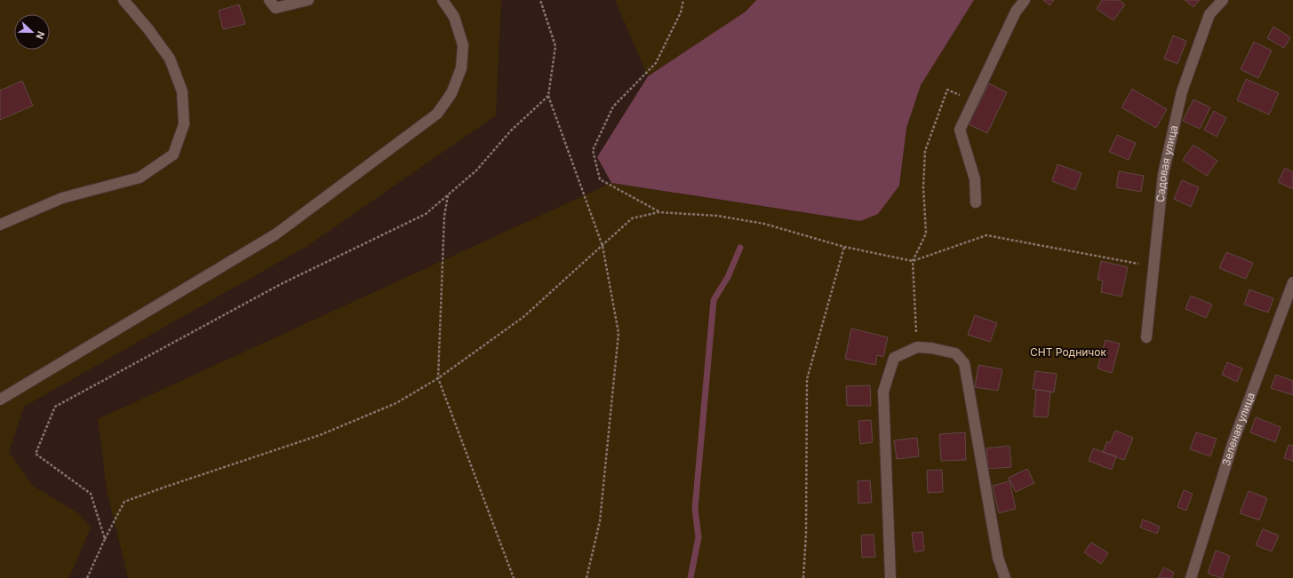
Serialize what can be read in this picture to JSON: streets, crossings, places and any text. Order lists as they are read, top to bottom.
{
  "streets": {
    "street": ["Садовая улица", "Зеленая улица"]
  },
  "parks": ["СНТ Родничок"],
  "north": "right"
}
